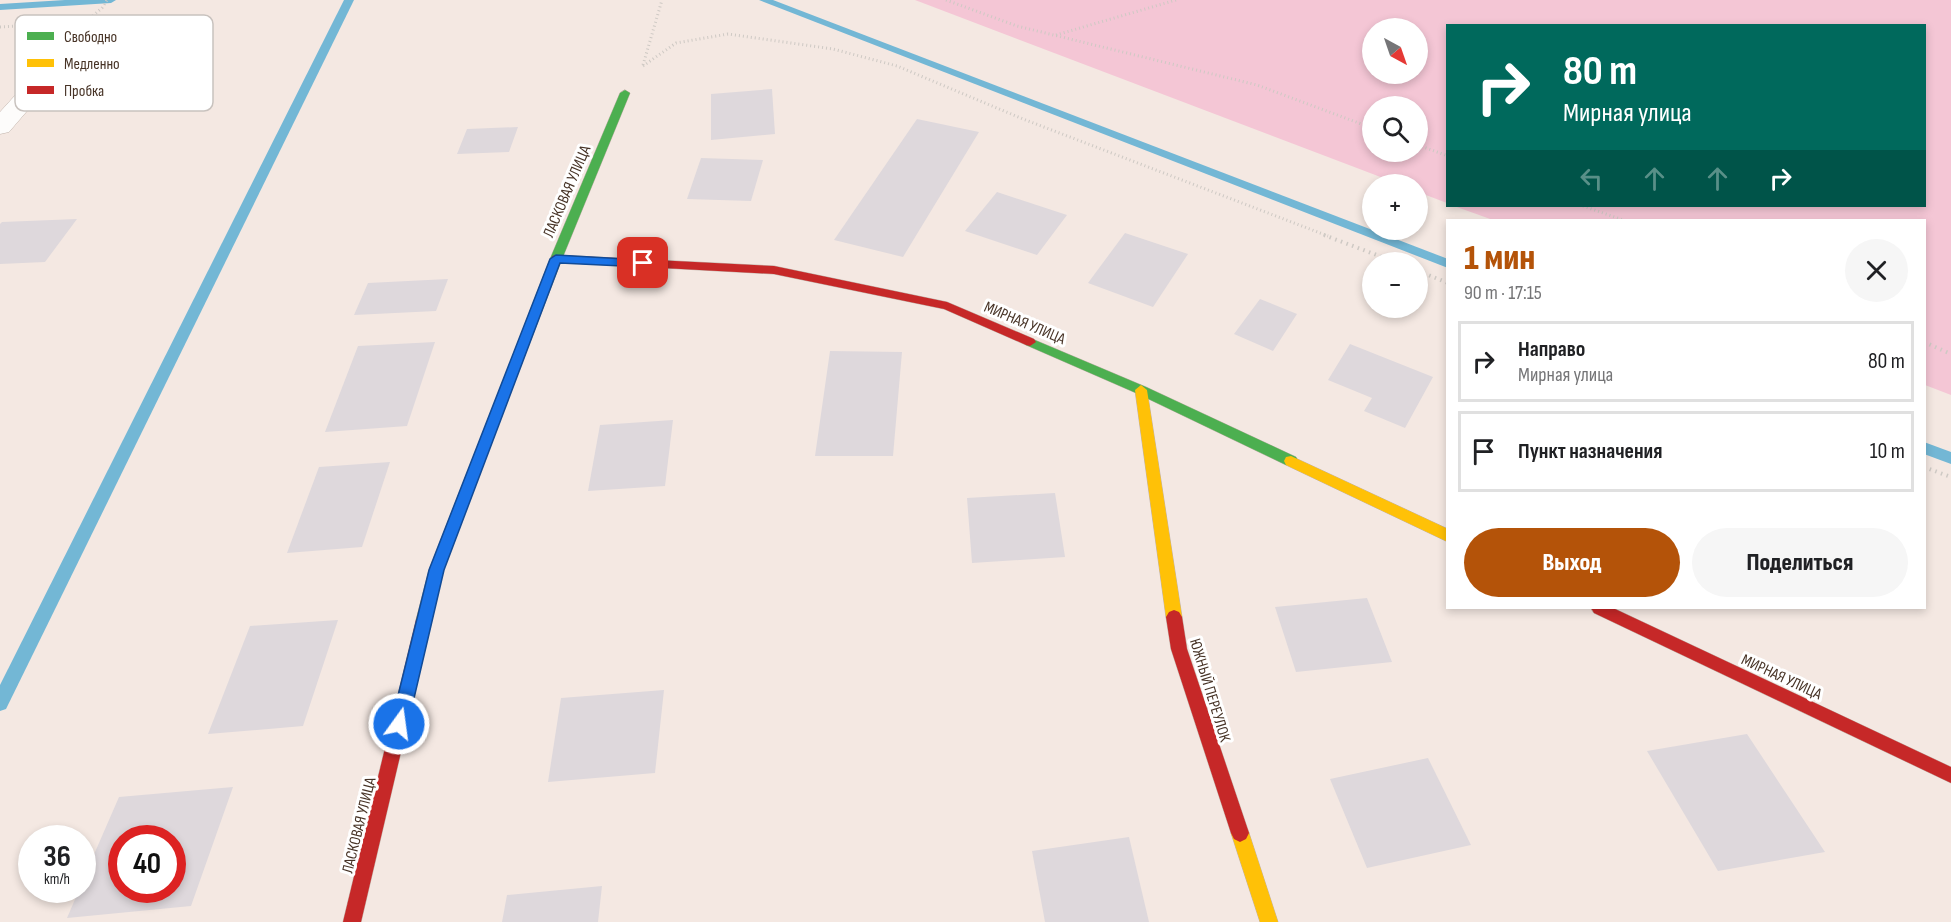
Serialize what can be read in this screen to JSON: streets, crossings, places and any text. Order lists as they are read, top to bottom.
{
  "streets": {
    "street": ["ЛАСКОВАЯ УЛИЦА", "МИРНАЯ УЛИЦА", "ЮЖНЫЙ ПЕРЕУЛОК"]
  },
  "crossings": [
    ["ЛАСКОВАЯ УЛИЦА", "МИРНАЯ УЛИЦА"],
    ["МИРНАЯ УЛИЦА", "ЮЖНЫЙ ПЕРЕУЛОК"]
  ],
  "legend": ["Свободно", "Медленно", "Пробка"],
  "north": "bottom right",
  "page": {
    "map_buttons": ["+", "−"],
    "turn": ["80 m", "Мирная улица"],
    "heading": ["1 мин", "90 m · 17:15"],
    "list": [
      {
        "name": "Направо",
        "note": "Мирная улица",
        "value": "80 m"
      },
      {
        "name": "Пункт назначения",
        "value": "10 m"
      }
    ],
    "buttons": ["Выход", "Поделиться"],
    "speed": "36 km/h",
    "limit": "40"
  }
}
